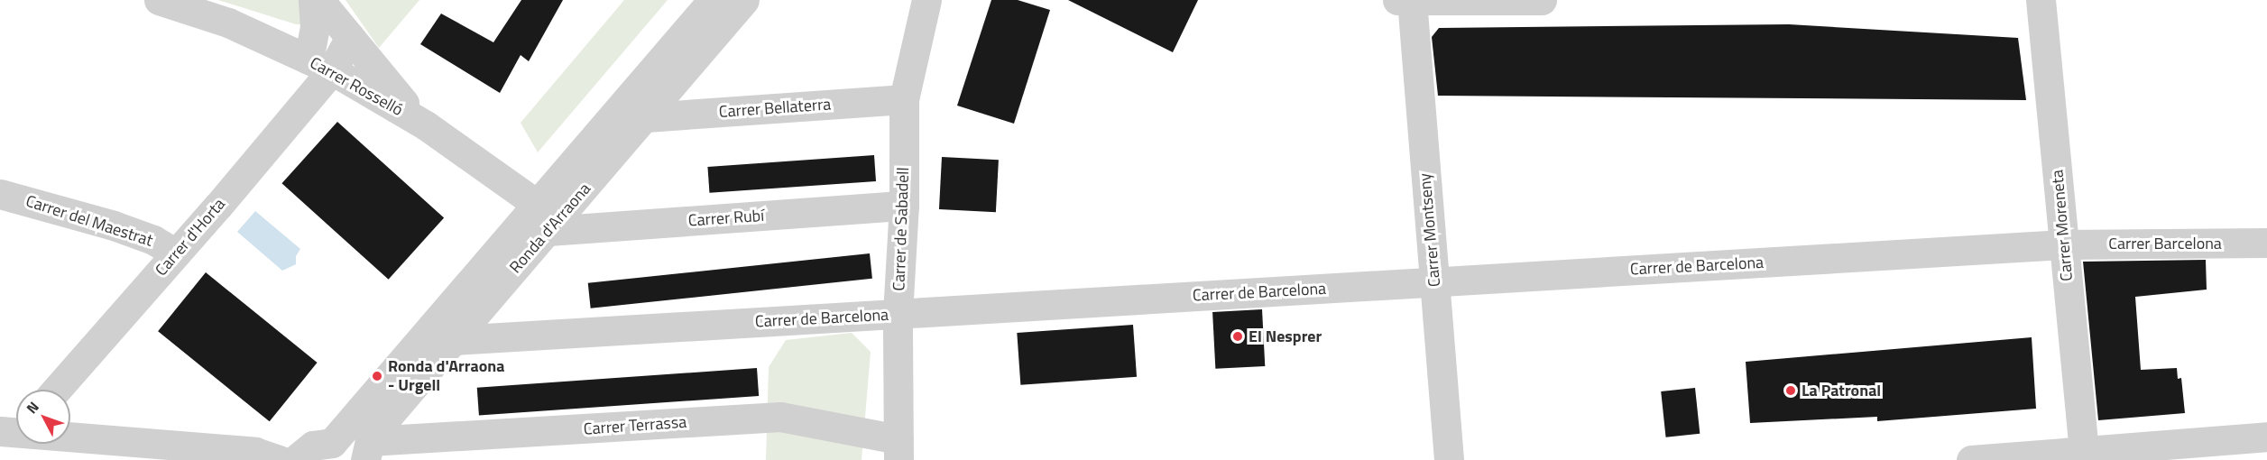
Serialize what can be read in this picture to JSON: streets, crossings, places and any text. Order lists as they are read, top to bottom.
{
  "streets": {
    "street": [
      "Carrer Rosselló",
      "Carrer Bellaterra",
      "Carrer Rubí",
      "Carrer del Maestrat",
      "Carrer Moreneta",
      "Ronda d'Arraona",
      "Carrer de Sabadell",
      "Carrer Montseny",
      "Carrer d'Horta",
      "Carrer Barcelona",
      "Carrer de Barcelona",
      "Carrer Terrassa"
    ]
  },
  "crossings": [
    ["Carrer Rosselló", "Carrer Rubí"],
    ["Carrer Rosselló", "Ronda d'Arraona"],
    ["Carrer Rosselló", "Carrer d'Horta"],
    ["Carrer Bellaterra", "Ronda d'Arraona"],
    ["Carrer Bellaterra", "Carrer de Sabadell"],
    ["Carrer Rubí", "Ronda d'Arraona"],
    ["Carrer Rubí", "Carrer de Sabadell"],
    ["Carrer del Maestrat", "Carrer d'Horta"],
    ["Carrer Moreneta", "Carrer Barcelona"],
    ["Carrer Moreneta", "Carrer de Barcelona"],
    ["Ronda d'Arraona", "Carrer de Barcelona"],
    ["Ronda d'Arraona", "Carrer Terrassa"],
    ["Carrer de Sabadell", "Carrer de Barcelona"],
    ["Carrer de Sabadell", "Carrer Terrassa"],
    ["Carrer Montseny", "Carrer de Barcelona"],
    ["Carrer Barcelona", "Carrer de Barcelona"]
  ],
  "places": ["El Nesprer", "Ronda d'Arraona - Urgell", "La Patronal"],
  "north": "top left"
}
